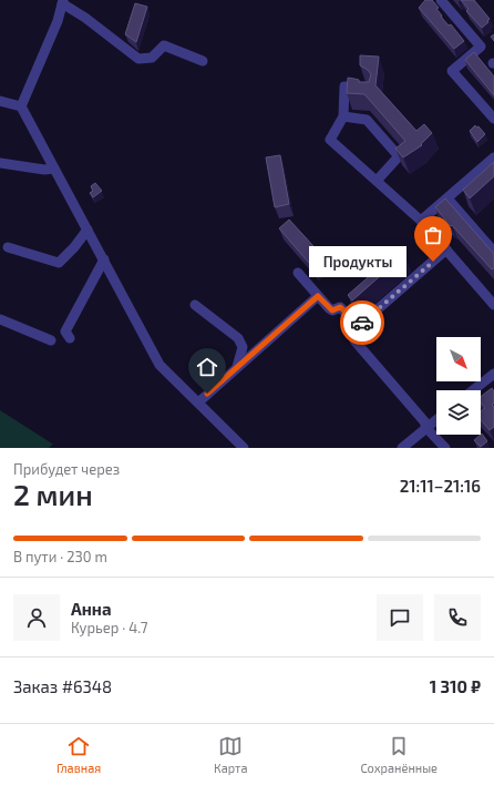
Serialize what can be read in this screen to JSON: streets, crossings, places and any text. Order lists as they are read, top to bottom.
{
  "places": ["Продукты"],
  "north": "bottom right",
  "page": {
    "bubble": "Продукты",
    "heading": ["2 мин", "Прибудет через", "21:11–21:16"],
    "panel": [
      "Анна",
      "Курьер · 4.7",
      "Заказ #6348",
      "1 310 ₽"
    ],
    "bar": "В пути · 230 m",
    "tabs": ["Главная", "Карта", "Сохранённые"]
  }
}
